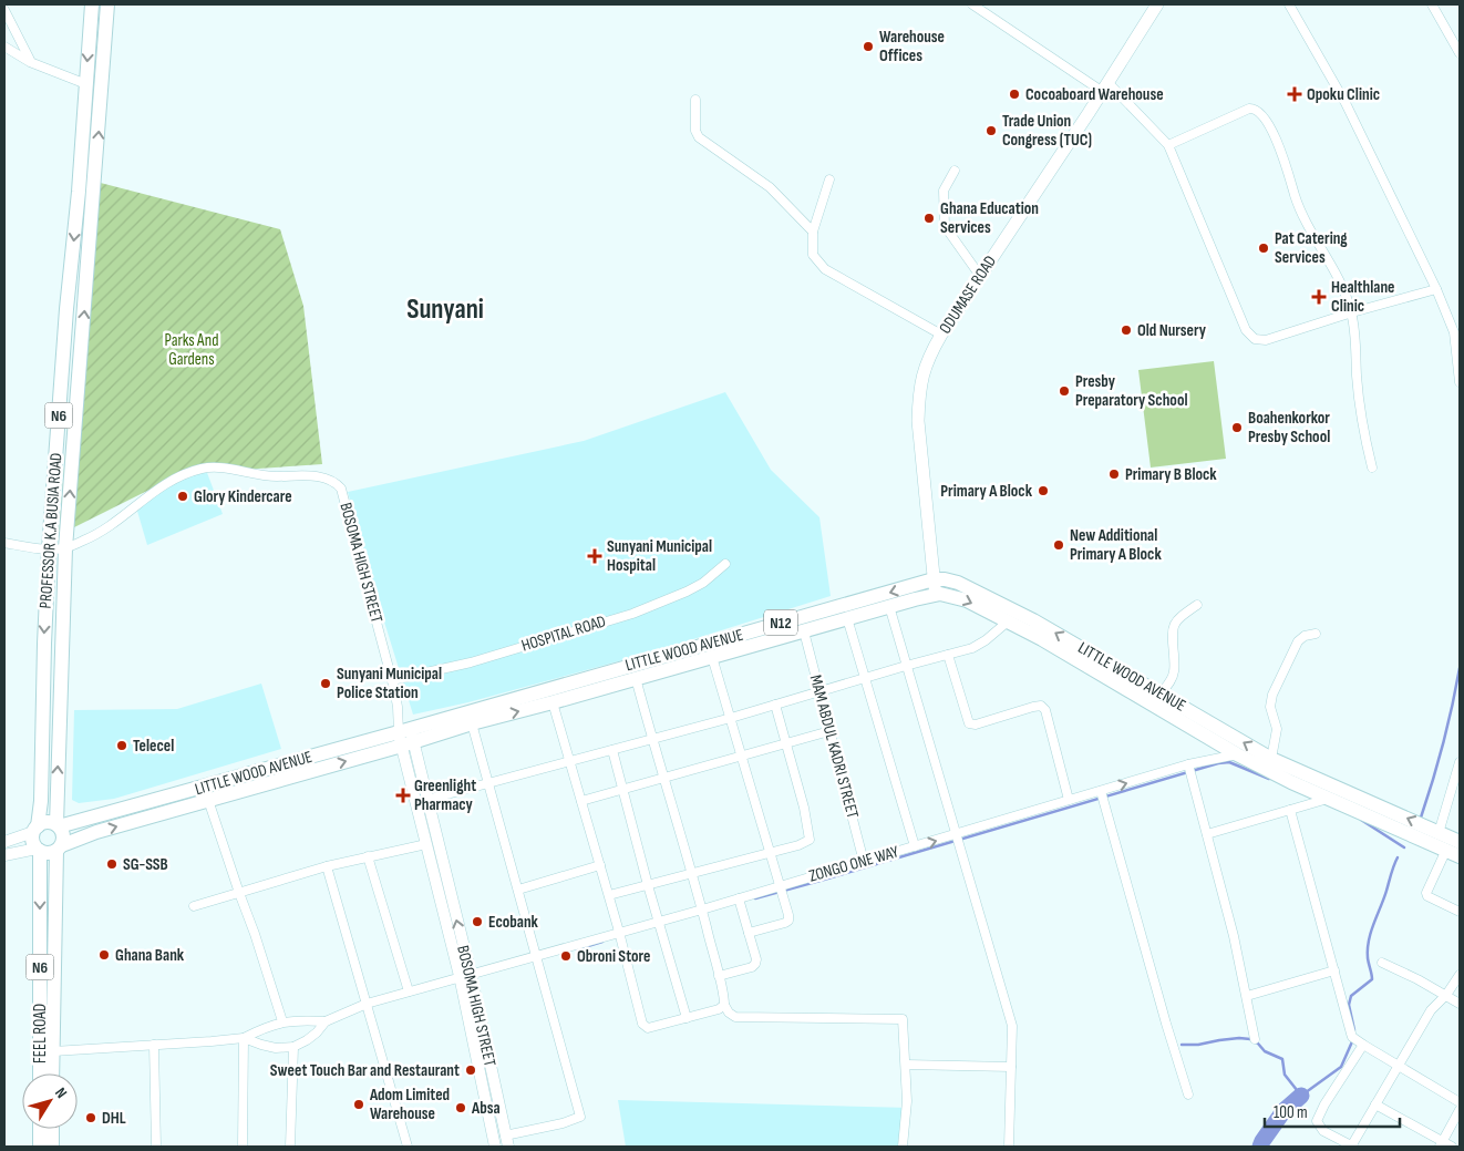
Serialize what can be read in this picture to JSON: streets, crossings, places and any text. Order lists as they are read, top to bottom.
{
  "streets": {
    "main road": [
      "ODUMASE ROAD",
      "N6",
      "PROFESSOR K.A BUSIA ROAD",
      "N12",
      "LITTLE WOOD AVENUE",
      "FEEL ROAD"
    ],
    "street": [
      "BOSOMA HIGH STREET",
      "HOSPITAL ROAD",
      "MAM ABDUL KADRI STREET",
      "ZONGO ONE WAY"
    ]
  },
  "crossings": [
    ["ODUMASE ROAD", "LITTLE WOOD AVENUE"],
    ["N6", "PROFESSOR K.A BUSIA ROAD"],
    ["N6", "LITTLE WOOD AVENUE"],
    ["N6", "FEEL ROAD"],
    ["PROFESSOR K.A BUSIA ROAD", "BOSOMA HIGH STREET"],
    ["PROFESSOR K.A BUSIA ROAD", "LITTLE WOOD AVENUE"],
    ["PROFESSOR K.A BUSIA ROAD", "FEEL ROAD"],
    ["BOSOMA HIGH STREET", "HOSPITAL ROAD"],
    ["BOSOMA HIGH STREET", "LITTLE WOOD AVENUE"],
    ["BOSOMA HIGH STREET", "ZONGO ONE WAY"],
    ["LITTLE WOOD AVENUE", "MAM ABDUL KADRI STREET"],
    ["LITTLE WOOD AVENUE", "ZONGO ONE WAY"],
    ["LITTLE WOOD AVENUE", "FEEL ROAD"],
    ["MAM ABDUL KADRI STREET", "ZONGO ONE WAY"]
  ],
  "districts": ["Sunyani"],
  "parks": ["Parks And Gardens"],
  "places": {
    "other": [
      "Warehouse Offices",
      "Cocoaboard Warehouse",
      "Trade Union Congress (TUC)",
      "Ghana Education Services",
      "Pat Catering Services",
      "Old Nursery",
      "Presby Preparatory School",
      "Boahenkorkor Presby School",
      "Primary B Block",
      "Primary A Block",
      "Glory Kindercare",
      "New Additional Primary A Block",
      "Sunyani Municipal Police Station",
      "Telecel",
      "SG-SSB",
      "Ecobank",
      "Ghana Bank",
      "Obroni Store",
      "Sweet Touch Bar and Restaurant",
      "Adom Limited Warehouse",
      "Absa",
      "DHL"
    ],
    "health": [
      "Opoku Clinic",
      "Healthlane Clinic",
      "Sunyani Municipal Hospital",
      "Greenlight Pharmacy"
    ]
  },
  "scale_bar": "100 m",
  "north": "top right"
}
